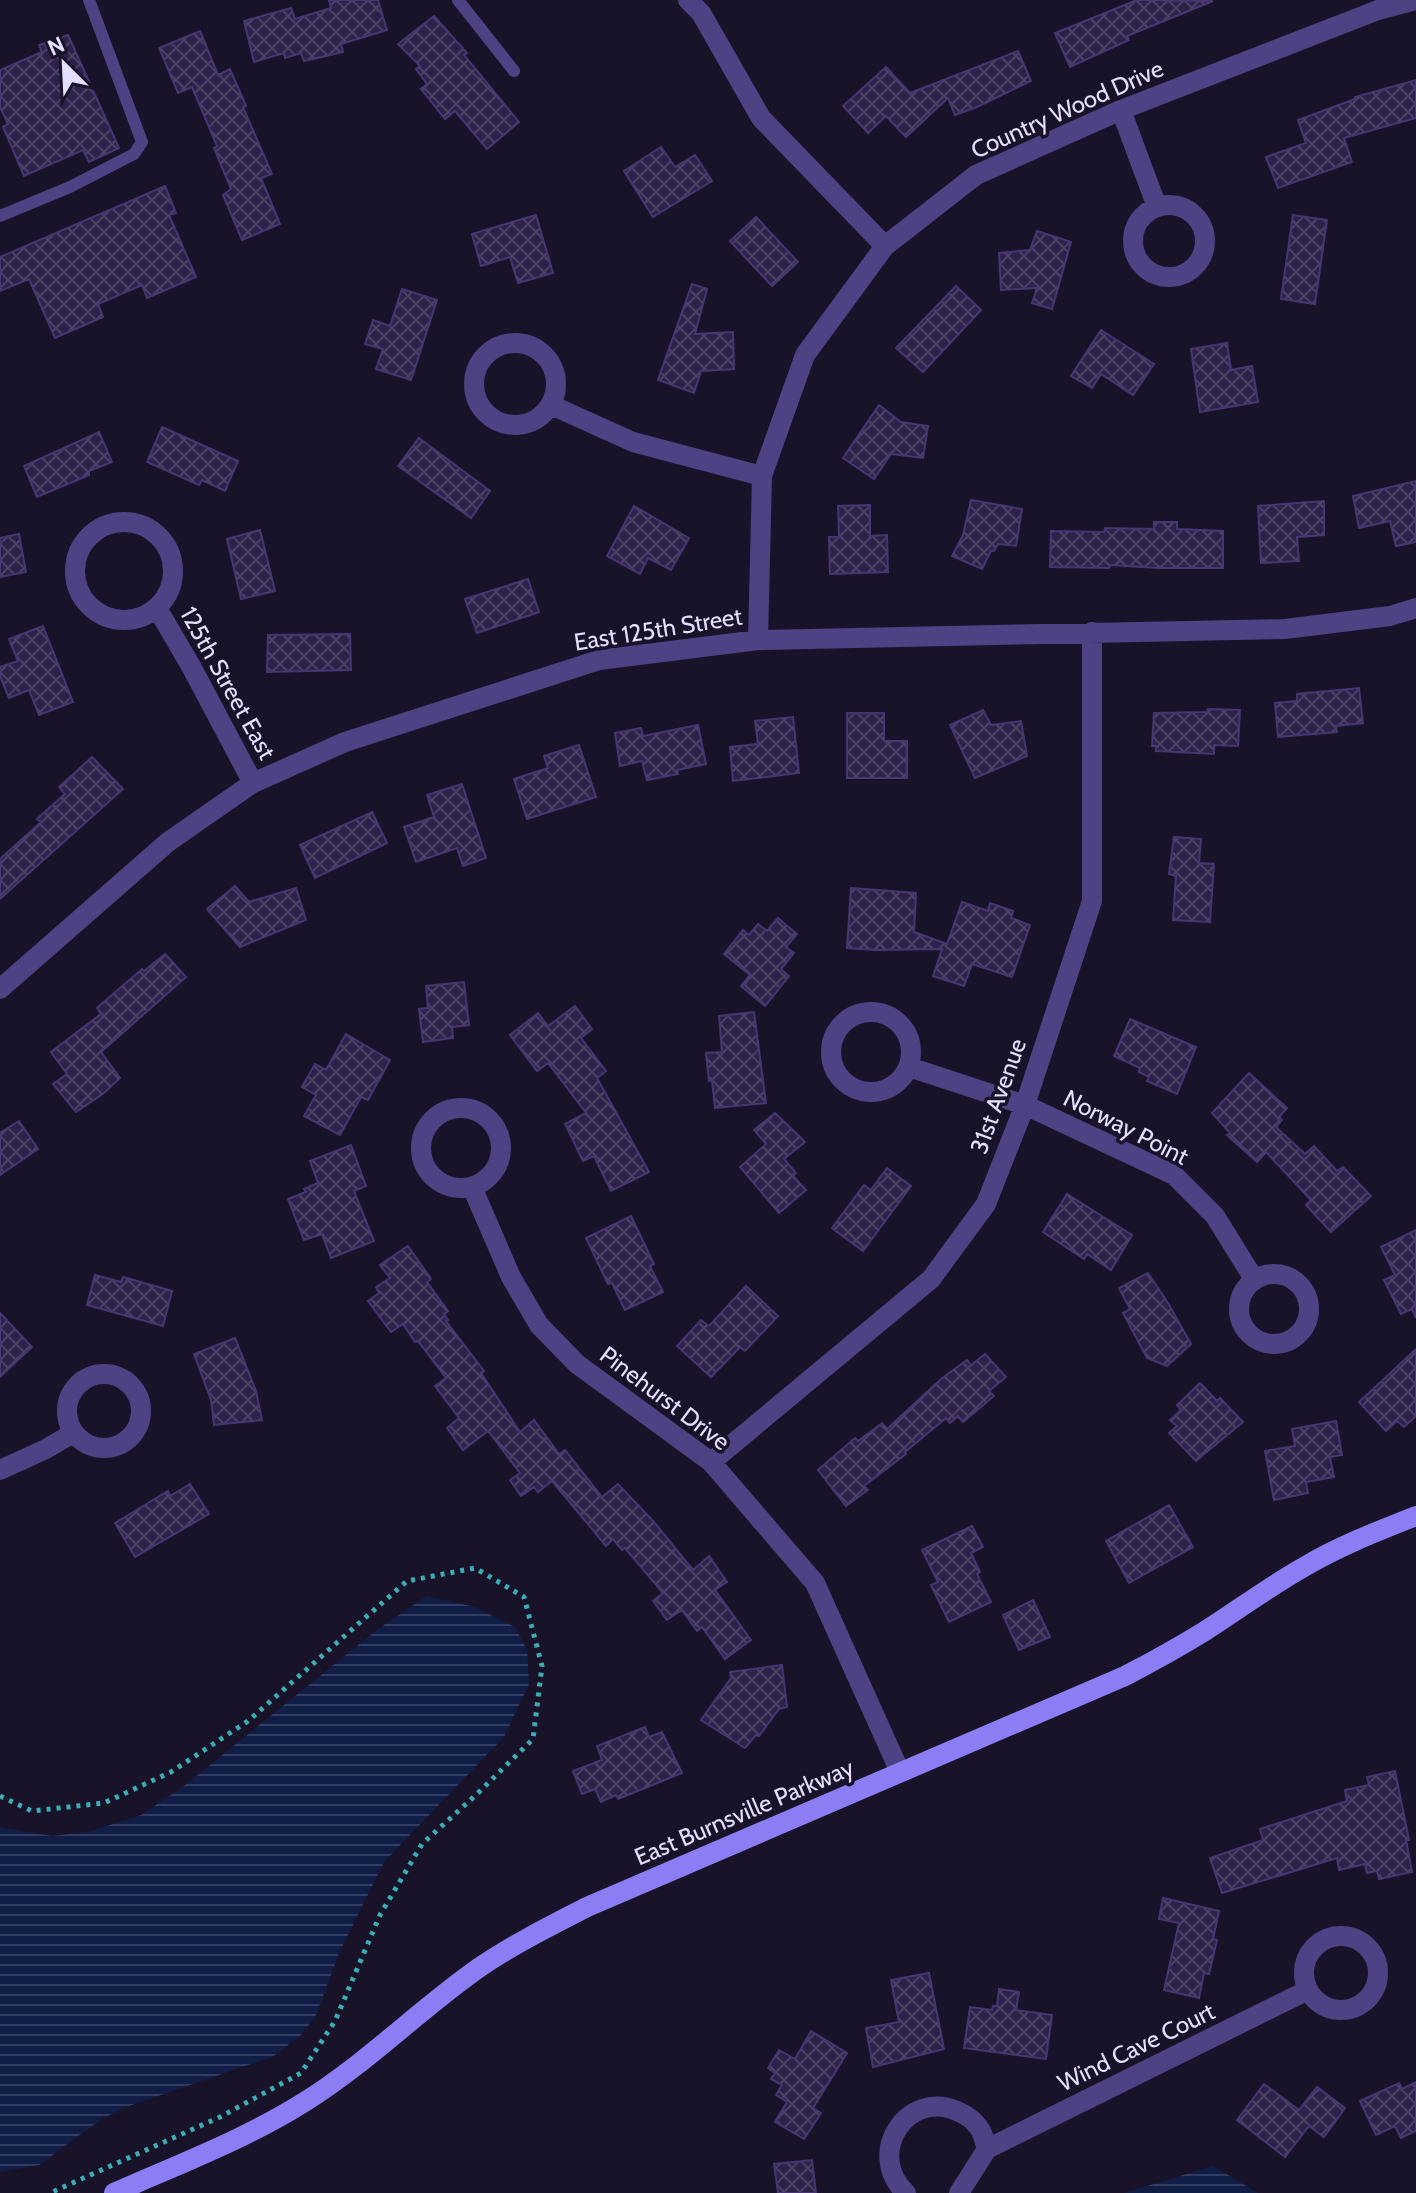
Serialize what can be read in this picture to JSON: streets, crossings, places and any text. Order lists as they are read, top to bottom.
{
  "streets": {
    "street": [
      "Country Wood Drive",
      "East 125th Street",
      "125th Street East",
      "31st Avenue",
      "Norway Point",
      "Pinehurst Drive",
      "East Burnsville Parkway",
      "Wind Cave Court"
    ]
  },
  "crossings": [
    ["Country Wood Drive", "East 125th Street"],
    ["East 125th Street", "125th Street East"],
    ["East 125th Street", "31st Avenue"],
    ["31st Avenue", "Norway Point"],
    ["31st Avenue", "Pinehurst Drive"],
    ["Pinehurst Drive", "East Burnsville Parkway"]
  ],
  "north": "top left"
}
